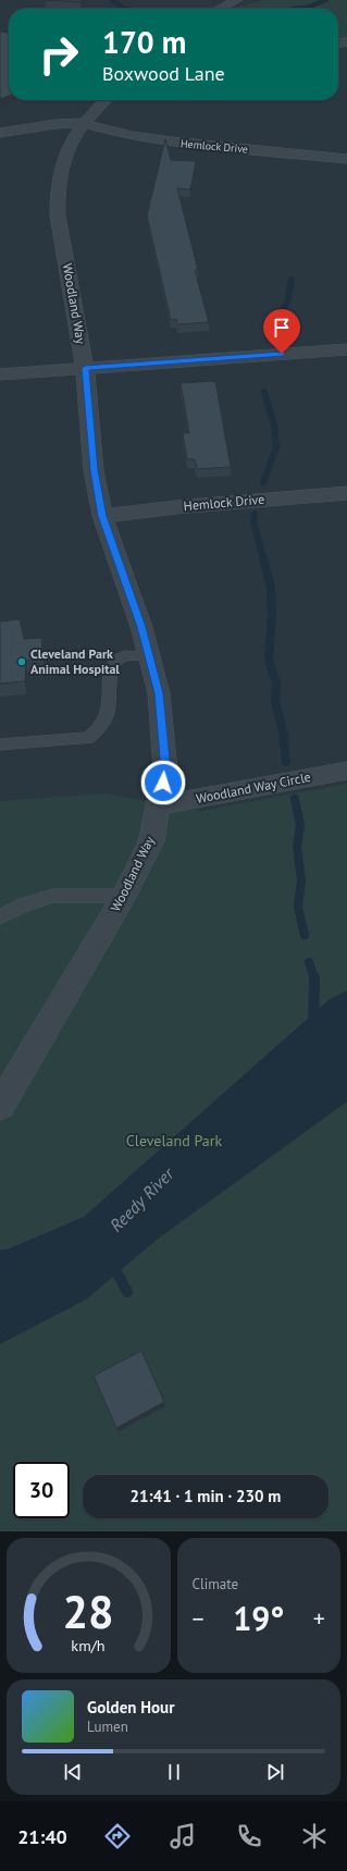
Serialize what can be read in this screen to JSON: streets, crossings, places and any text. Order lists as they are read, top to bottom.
{
  "streets": {
    "street": ["Hemlock Drive", "Woodland Way", "Woodland Way Circle"]
  },
  "crossings": [
    ["Hemlock Drive", "Woodland Way"],
    ["Woodland Way", "Woodland Way Circle"]
  ],
  "water": ["Reedy River"],
  "parks": ["Cleveland Park"],
  "places": ["Cleveland Park Animal Hospital"],
  "page": {
    "turn": ["170 m", "Boxwood Lane"],
    "limit": "30",
    "trip": "21:41 · 1 min · 230 m",
    "tile": "Climate",
    "heat": ["−", "19°", "+"],
    "song": ["Golden Hour", "Lumen"],
    "tabs": "21:40",
    "gauge": ["28", "km/h"]
  }
}
